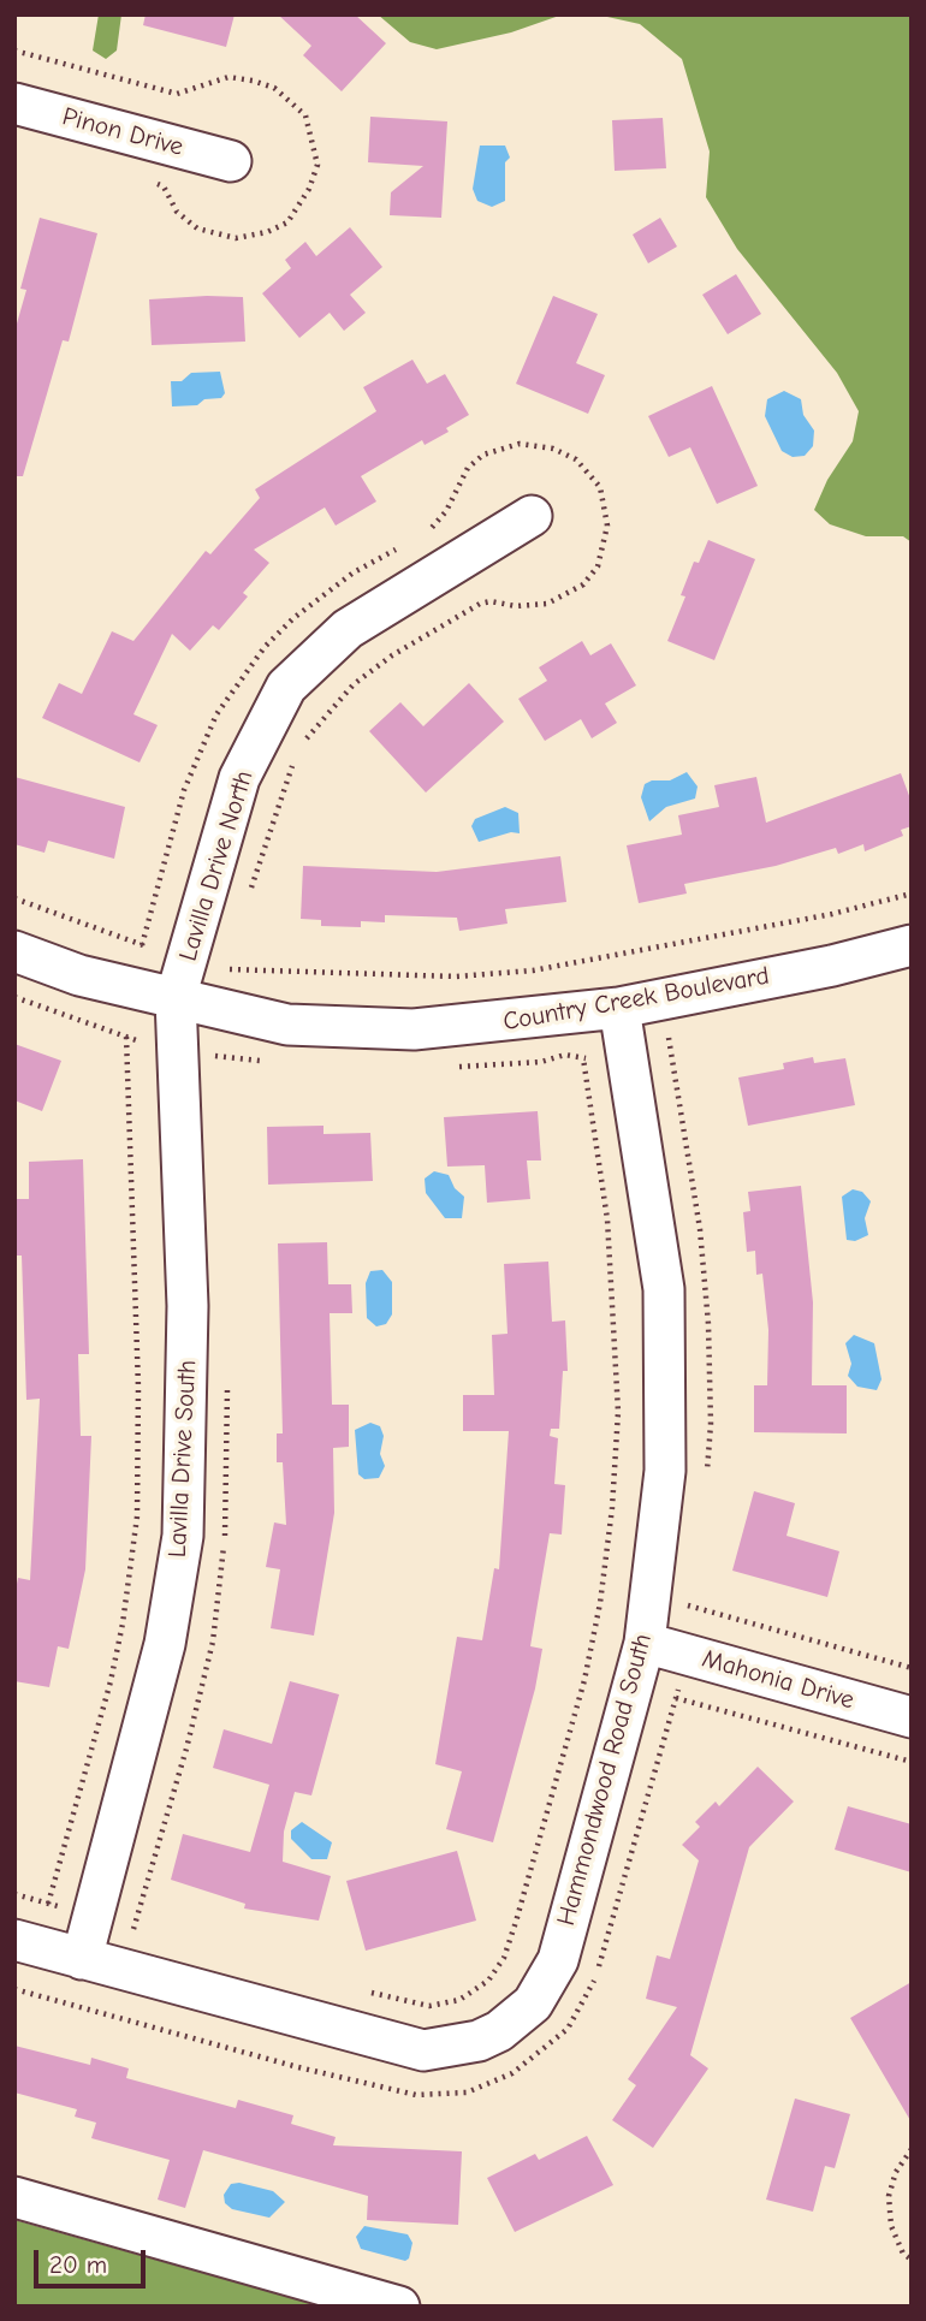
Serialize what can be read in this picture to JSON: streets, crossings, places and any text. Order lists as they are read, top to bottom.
{
  "streets": {
    "street": [
      "Pinon Drive",
      "Lavilla Drive North",
      "Country Creek Boulevard",
      "Lavilla Drive South",
      "Mahonia Drive",
      "Hammondwood Road South"
    ]
  },
  "crossings": [
    ["Lavilla Drive North", "Country Creek Boulevard"],
    ["Lavilla Drive North", "Lavilla Drive South"],
    ["Country Creek Boulevard", "Lavilla Drive South"],
    ["Country Creek Boulevard", "Hammondwood Road South"],
    ["Lavilla Drive South", "Hammondwood Road South"],
    ["Mahonia Drive", "Hammondwood Road South"]
  ],
  "scale_bar": "20 m"
}
